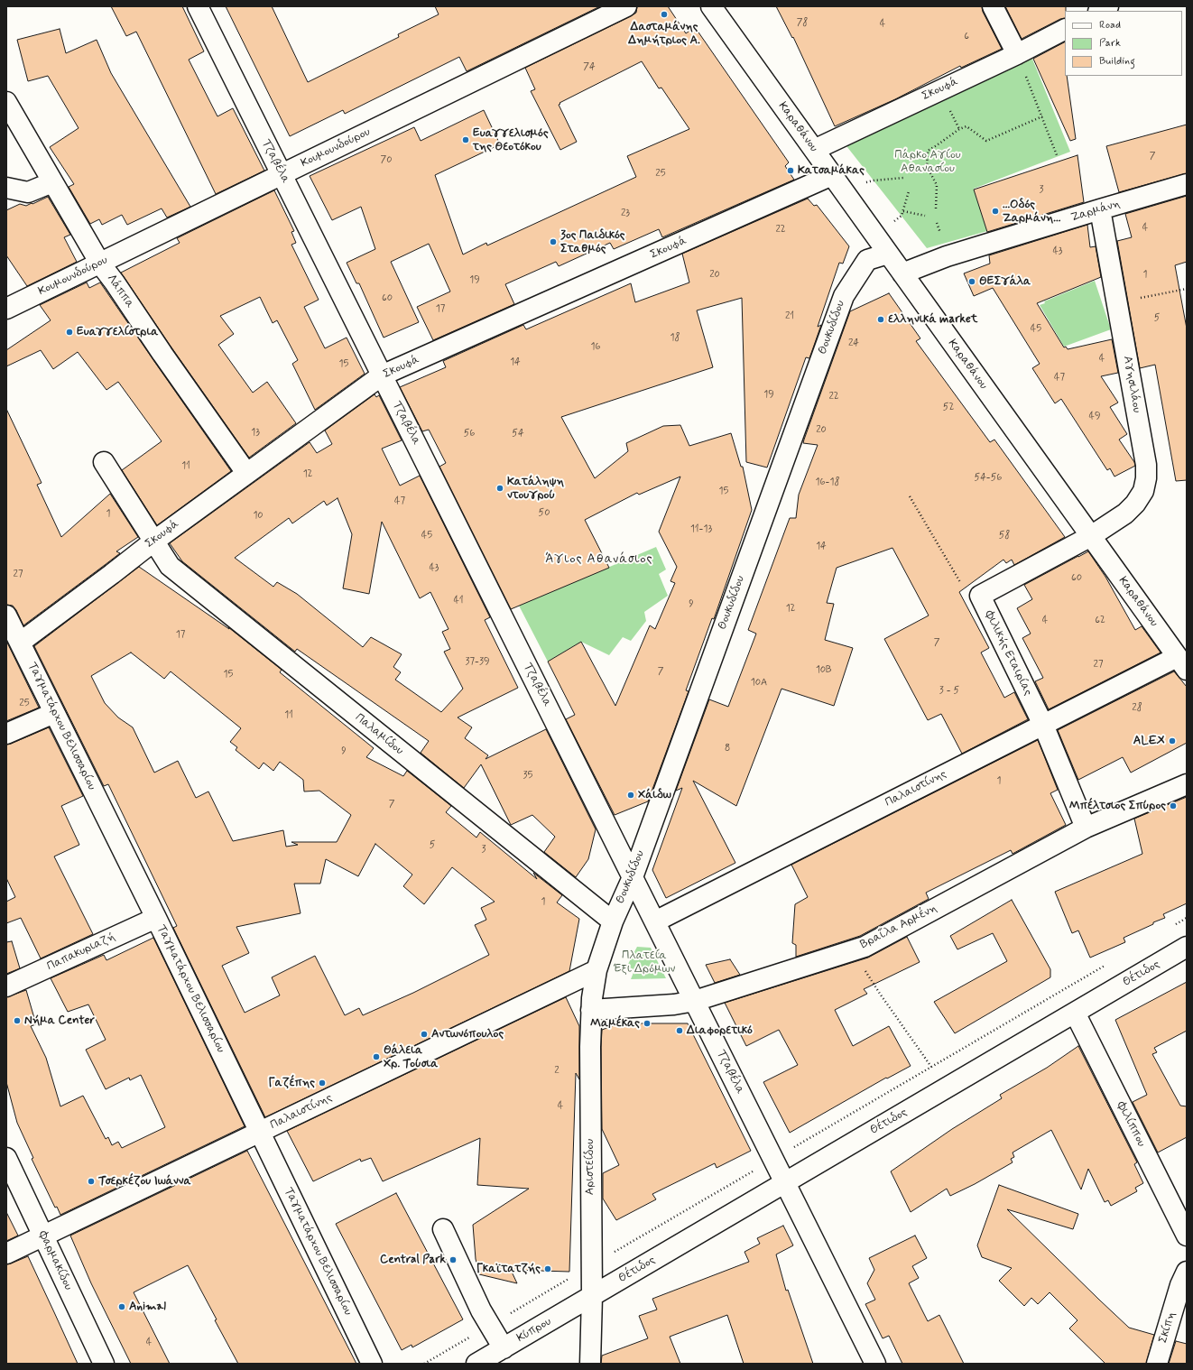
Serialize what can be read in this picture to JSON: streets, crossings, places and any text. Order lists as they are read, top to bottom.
{
  "streets": {
    "street": [
      "Σκουφά",
      "Καραθάνου",
      "Κουμουνδούρου",
      "Τζαβέλα",
      "Ζαρμάνη",
      "Λάππα",
      "Θουκυδίδου",
      "Αγησιλάου",
      "Φιλικής Εταιρίας",
      "Ταγματάρχου Βελισσαρίου",
      "Παλαμίδου",
      "Παλαιστίνης",
      "Βραΐλα Αρμένη",
      "Παπακυριαζή",
      "Θέτιδος",
      "Φιλίππου",
      "Αριστείδου",
      "Φαρμακίδου",
      "Σκίπη",
      "Κύπρου"
    ]
  },
  "crossings": [
    ["Σκουφά", "Καραθάνου"],
    ["Σκουφά", "Τζαβέλα"],
    ["Σκουφά", "Λάππα"],
    ["Σκουφά", "Ταγματάρχου Βελισσαρίου"],
    ["Σκουφά", "Παλαμίδου"],
    ["Καραθάνου", "Ζαρμάνη"],
    ["Καραθάνου", "Θουκυδίδου"],
    ["Καραθάνου", "Αγησιλάου"],
    ["Καραθάνου", "Παλαιστίνης"],
    ["Κουμουνδούρου", "Τζαβέλα"],
    ["Κουμουνδούρου", "Λάππα"],
    ["Τζαβέλα", "Θουκυδίδου"],
    ["Τζαβέλα", "Παλαιστίνης"],
    ["Τζαβέλα", "Βραΐλα Αρμένη"],
    ["Τζαβέλα", "Θέτιδος"],
    ["Ζαρμάνη", "Αγησιλάου"],
    ["Θουκυδίδου", "Παλαμίδου"],
    ["Θουκυδίδου", "Παλαιστίνης"],
    ["Θουκυδίδου", "Αριστείδου"],
    ["Φιλικής Εταιρίας", "Παλαιστίνης"],
    ["Φιλικής Εταιρίας", "Βραΐλα Αρμένη"],
    ["Ταγματάρχου Βελισσαρίου", "Παλαιστίνης"],
    ["Ταγματάρχου Βελισσαρίου", "Παπακυριαζή"],
    ["Παλαιστίνης", "Αριστείδου"],
    ["Παλαιστίνης", "Φαρμακίδου"],
    ["Βραΐλα Αρμένη", "Αριστείδου"],
    ["Θέτιδος", "Φιλίππου"],
    ["Θέτιδος", "Αριστείδου"],
    ["Θέτιδος", "Κύπρου"],
    ["Αριστείδου", "Κύπρου"]
  ],
  "districts": ["Άγιος Αθανάσιος"],
  "parks": ["Πάρκο Αγίου Αθανασίου", "Πλατεία Έξι Δρόμων"],
  "places": [
    "Δασταμάνης Δημήτριος Α.",
    "Ευαγγελισμός της Θεοτόκου",
    "Κατσαμάκας",
    "...Οδός Ζαρμάνη...",
    "3ος Παιδικός Σταθμός",
    "ΘΕΣγάλα",
    "ελληνικά market",
    "Ευαγγελίστρια",
    "Κατάληψη ντουγρού",
    "ALEX",
    "Χάιδω",
    "Μπέλτσιος Σπύρος",
    "Νήμα Center",
    "Μαμέκας",
    "Διαφορετικό",
    "Αντωνόπουλος",
    "Θάλεια Χρ. Τούσια",
    "Γαζέπης",
    "Τσερκέζου Ιωάννα",
    "Central Park",
    "Γκαϊτατζής",
    "Animal"
  ],
  "house_numbers": [
    "78",
    "4",
    "6",
    "74",
    "7",
    "70",
    "25",
    "3",
    "23",
    "4",
    "22",
    "43",
    "20",
    "1",
    "19",
    "60",
    "17",
    "21",
    "5",
    "45",
    "18",
    "24",
    "16",
    "4",
    "14",
    "15",
    "47",
    "19",
    "22",
    "52",
    "49",
    "20",
    "13",
    "56",
    "54",
    "11",
    "12",
    "54-56",
    "16-18",
    "15",
    "47",
    "50",
    "1",
    "10",
    "11-13",
    "45",
    "58",
    "14",
    "43",
    "27",
    "60",
    "41",
    "9",
    "12",
    "4",
    "62",
    "17",
    "7",
    "37-39",
    "27",
    "10Β",
    "7",
    "15",
    "10Α",
    "3 - 5",
    "25",
    "28",
    "11",
    "8",
    "9",
    "35",
    "1",
    "7",
    "5",
    "3",
    "1",
    "2",
    "4",
    "4"
  ],
  "legend": ["Road", "Park", "Building"]
}
